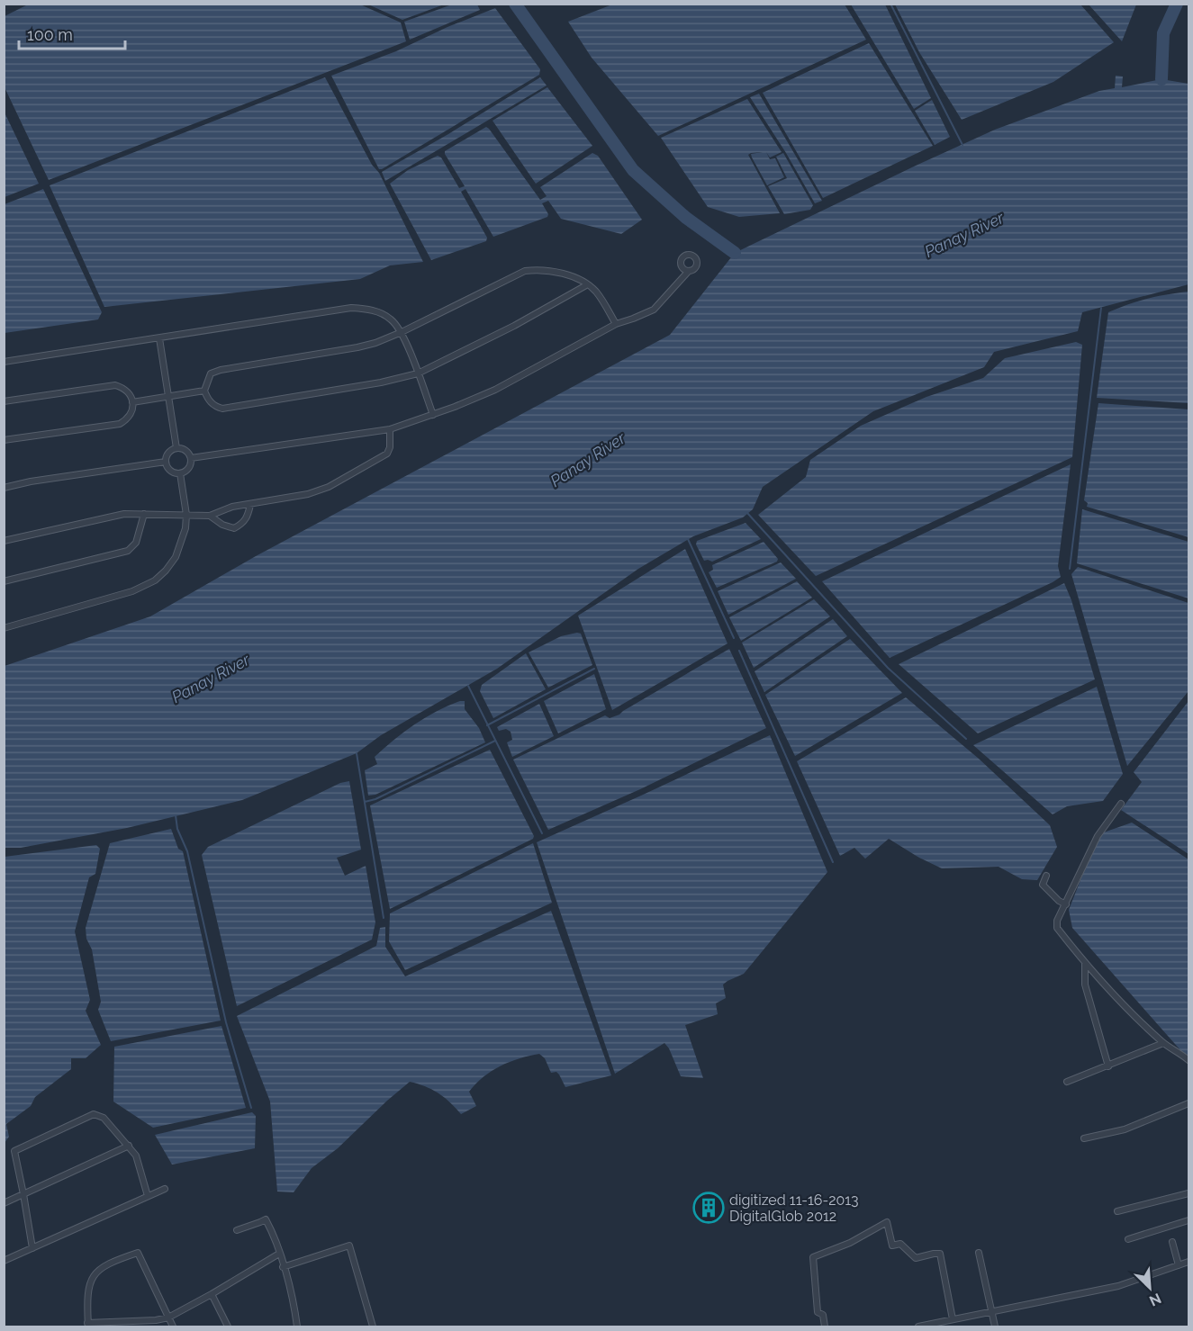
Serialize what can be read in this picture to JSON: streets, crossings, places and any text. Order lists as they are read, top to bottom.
{
  "water": ["Panay River"],
  "places": {
    "building": ["digitized 11-16-2013 DigitalGlob 2012"]
  },
  "scale_bar": "100 m",
  "north": "bottom right"
}
